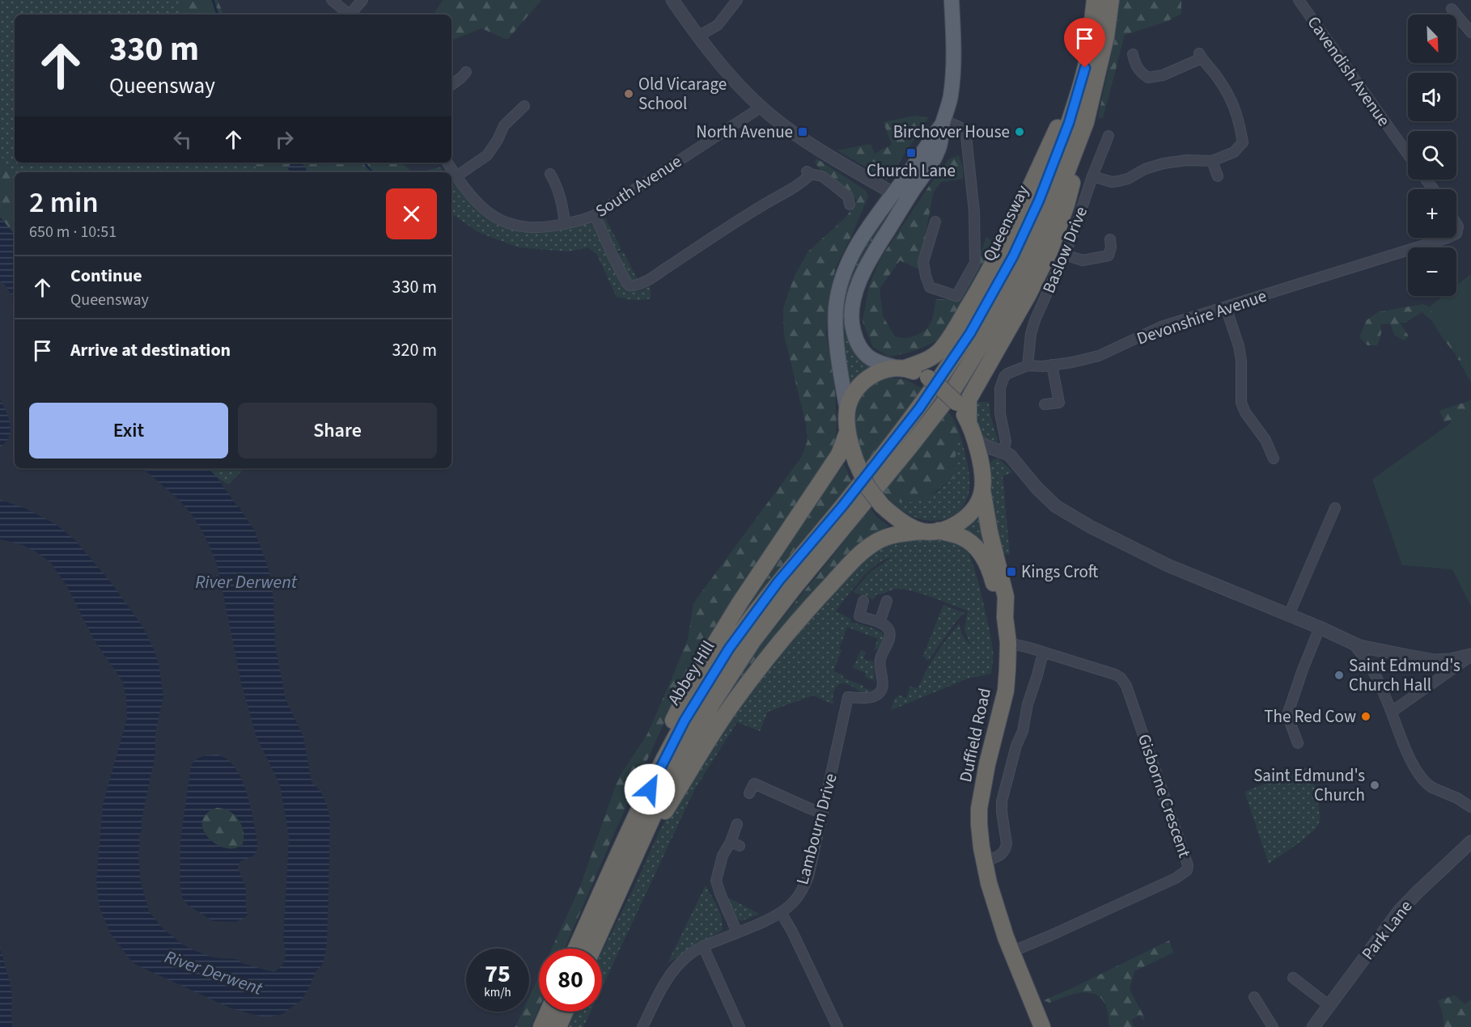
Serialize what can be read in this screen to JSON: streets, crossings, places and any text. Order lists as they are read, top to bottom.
{
  "streets": {
    "highway": ["Queensway", "Abbey Hill", "Duffield Road"],
    "street": [
      "Cavendish Avenue",
      "South Avenue",
      "Baslow Drive",
      "Devonshire Avenue",
      "Gisborne Crescent",
      "Lambourn Drive",
      "Park Lane"
    ]
  },
  "crossings": [
    ["Queensway", "Abbey Hill"],
    ["Baslow Drive", "Devonshire Avenue"],
    ["Duffield Road", "Gisborne Crescent"]
  ],
  "water": ["River Derwent"],
  "places": {
    "other": [
      "Old Vicarage School",
      "Birchover House",
      "Saint Edmund's Church Hall",
      "The Red Cow",
      "Saint Edmund's Church"
    ],
    "transit": ["North Avenue", "Church Lane", "Kings Croft"]
  },
  "north": "bottom right",
  "page": {
    "map_buttons": ["+", "−"],
    "turn": ["330 m", "Queensway"],
    "heading": ["2 min", "650 m · 10:51"],
    "list": [
      {
        "name": "Continue",
        "note": "Queensway",
        "value": "330 m"
      },
      {
        "name": "Arrive at destination",
        "value": "320 m"
      }
    ],
    "buttons": ["Exit", "Share"],
    "speed": "75 km/h",
    "limit": "80"
  }
}
